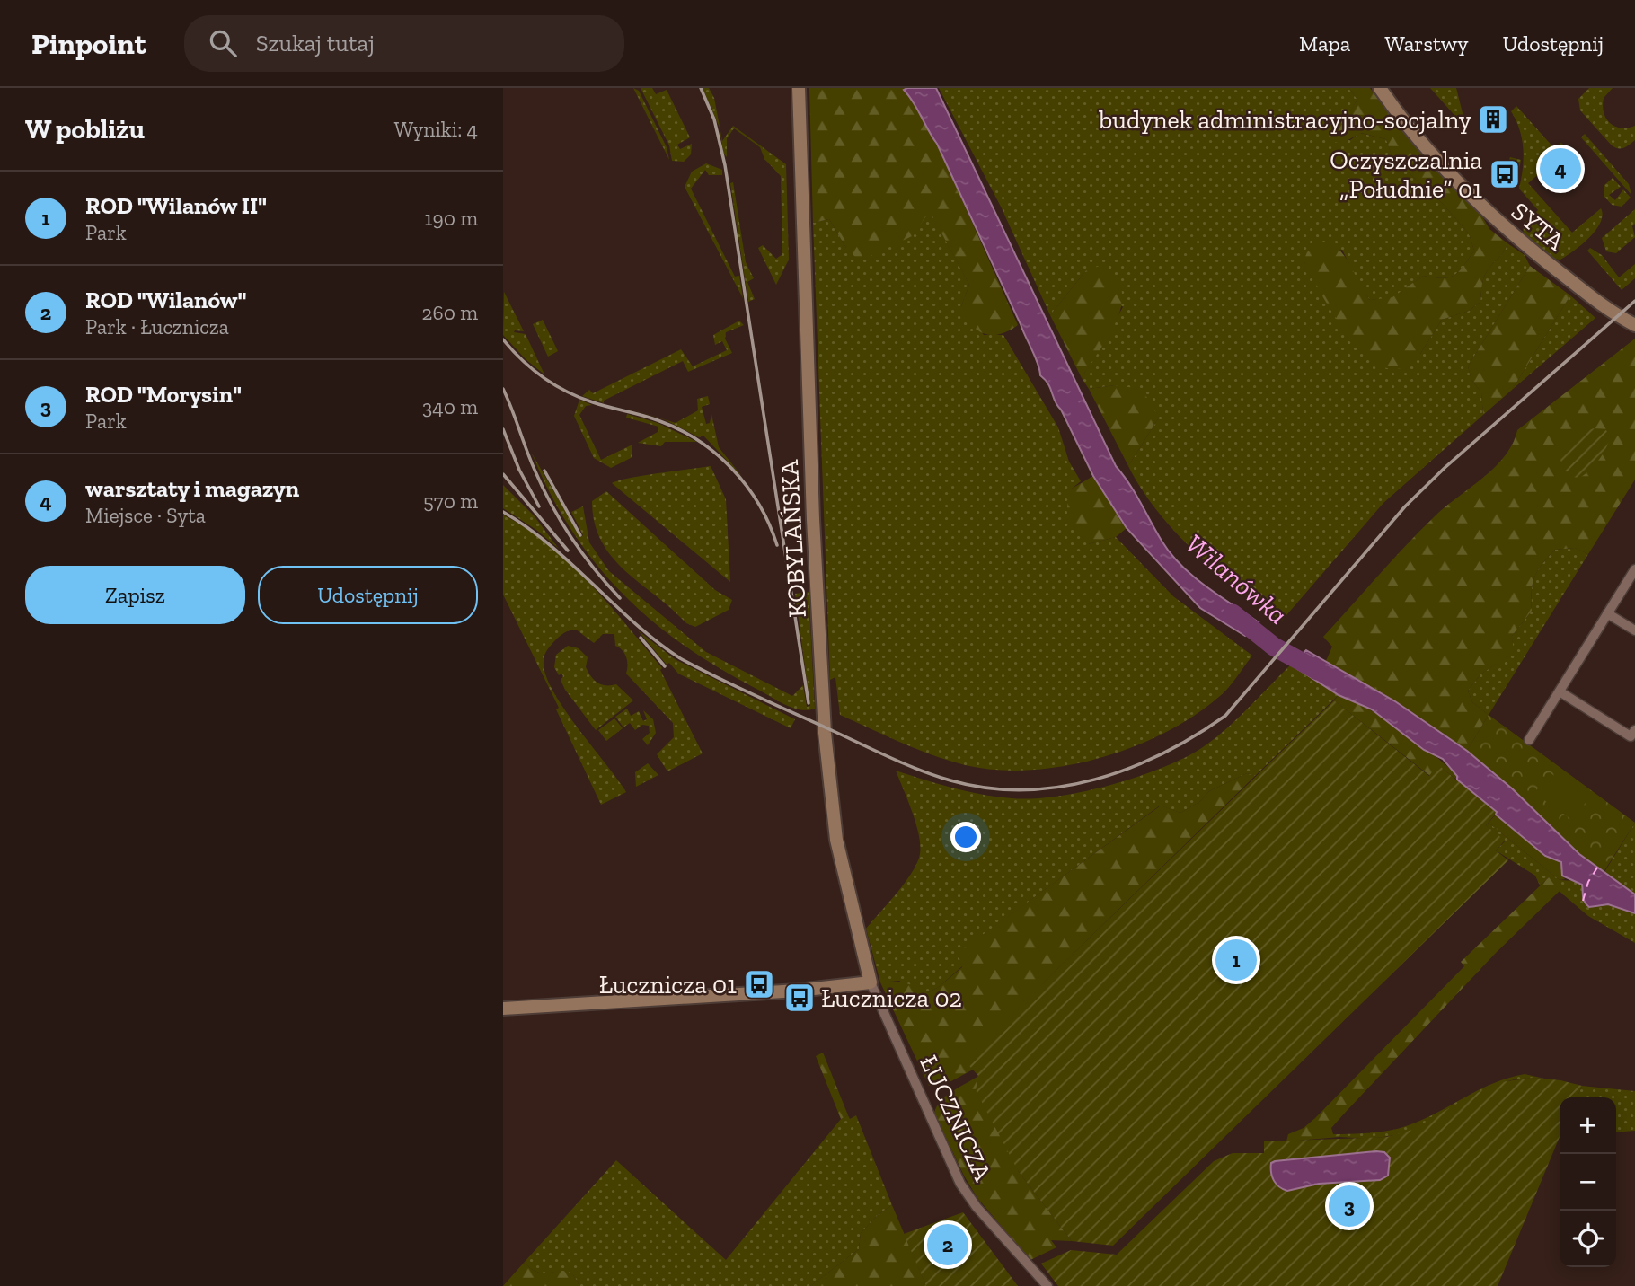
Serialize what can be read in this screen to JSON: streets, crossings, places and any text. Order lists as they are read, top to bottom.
{
  "streets": {
    "street": ["SYTA", "KOBYLAŃSKA", "ŁUCZNICZA"]
  },
  "crossings": [
    ["KOBYLAŃSKA", "ŁUCZNICZA"]
  ],
  "water": ["Wilanówka"],
  "places": {
    "building": ["budynek administracyjno-socjalny"],
    "bus stop": ["Oczyszczalnia „Południe” 01", "Łucznicza 01", "Łucznicza 02"]
  },
  "page": {
    "header": "Pinpoint",
    "search": "Szukaj tutaj",
    "nav": ["Mapa", "Warstwy", "Udostępnij"],
    "heading": ["W pobliżu", "Wyniki: 4"],
    "pins": [
      "4",
      "1",
      "3",
      "2"
    ],
    "list": [
      {
        "mark": "1",
        "name": "ROD \"Wilanów II\"",
        "note": "Park",
        "value": "190 m"
      },
      {
        "mark": "2",
        "name": "ROD \"Wilanów\"",
        "note": "Park · Łucznicza",
        "value": "260 m"
      },
      {
        "mark": "3",
        "name": "ROD \"Morysin\"",
        "note": "Park",
        "value": "340 m"
      },
      {
        "mark": "4",
        "name": "warsztaty i magazyn",
        "note": "Miejsce · Syta",
        "value": "570 m"
      }
    ],
    "buttons": ["Zapisz", "Udostępnij"],
    "map_buttons": ["+", "−"]
  }
}
